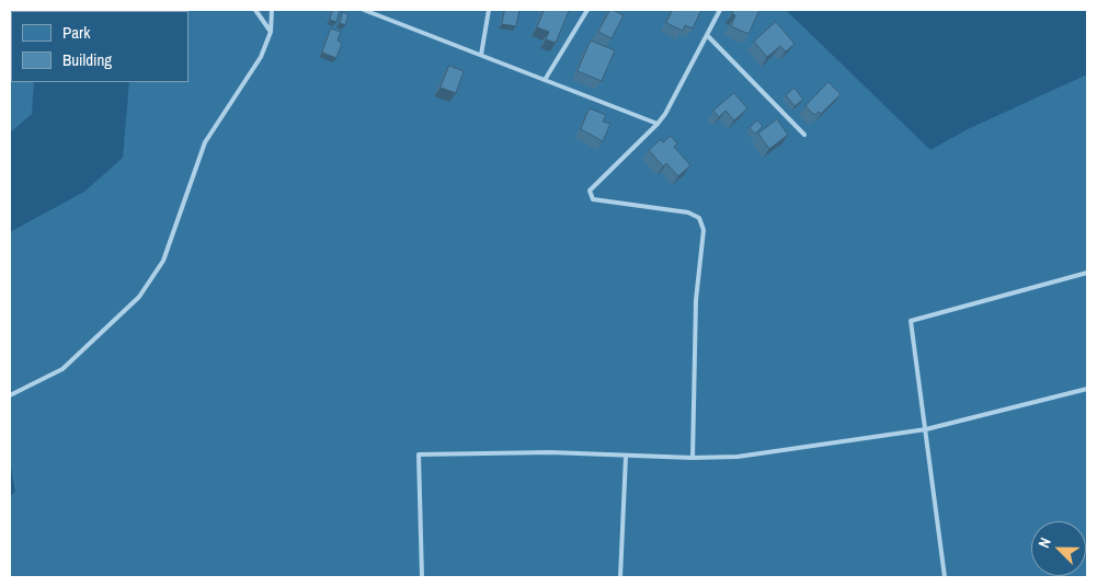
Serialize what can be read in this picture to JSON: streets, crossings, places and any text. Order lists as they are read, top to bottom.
{
  "legend": ["Park", "Building"],
  "north": "top left"
}
